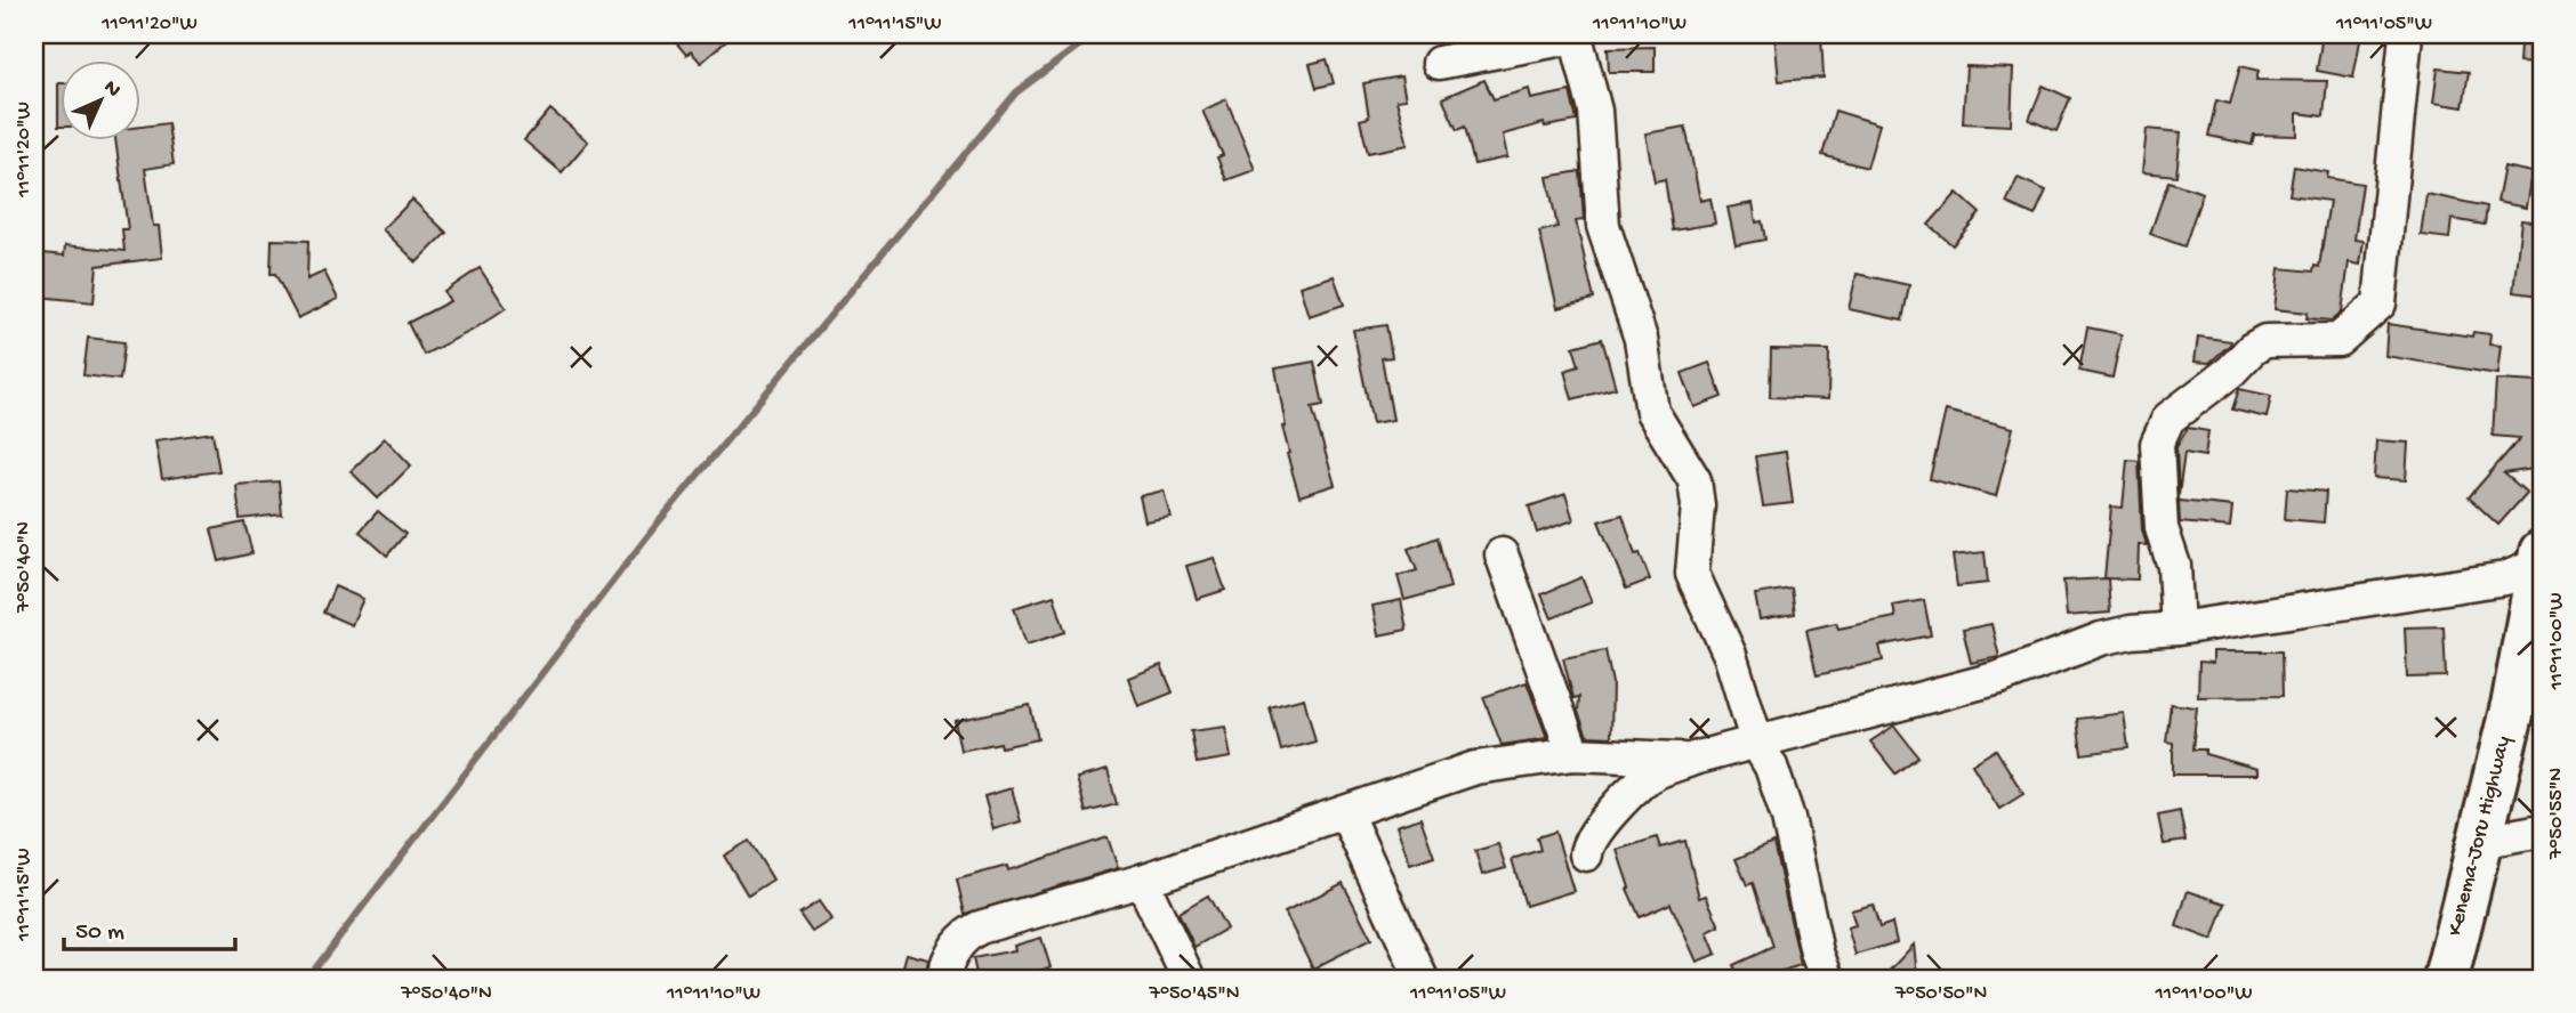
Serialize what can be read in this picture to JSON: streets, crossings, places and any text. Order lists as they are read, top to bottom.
{
  "streets": {
    "highway": ["Kenema-Joru Highway"]
  },
  "scale_bar": "50 m",
  "north": "top right",
  "coordinates": [
    "11°11'20\"W",
    "11°11'15\"W",
    "11°11'10\"W",
    "11°11'05\"W",
    "7°50'40\"N",
    "11°11'00\"W",
    "7°50'55\"N",
    "7°50'45\"N",
    "7°50'50\"N"
  ]
}
